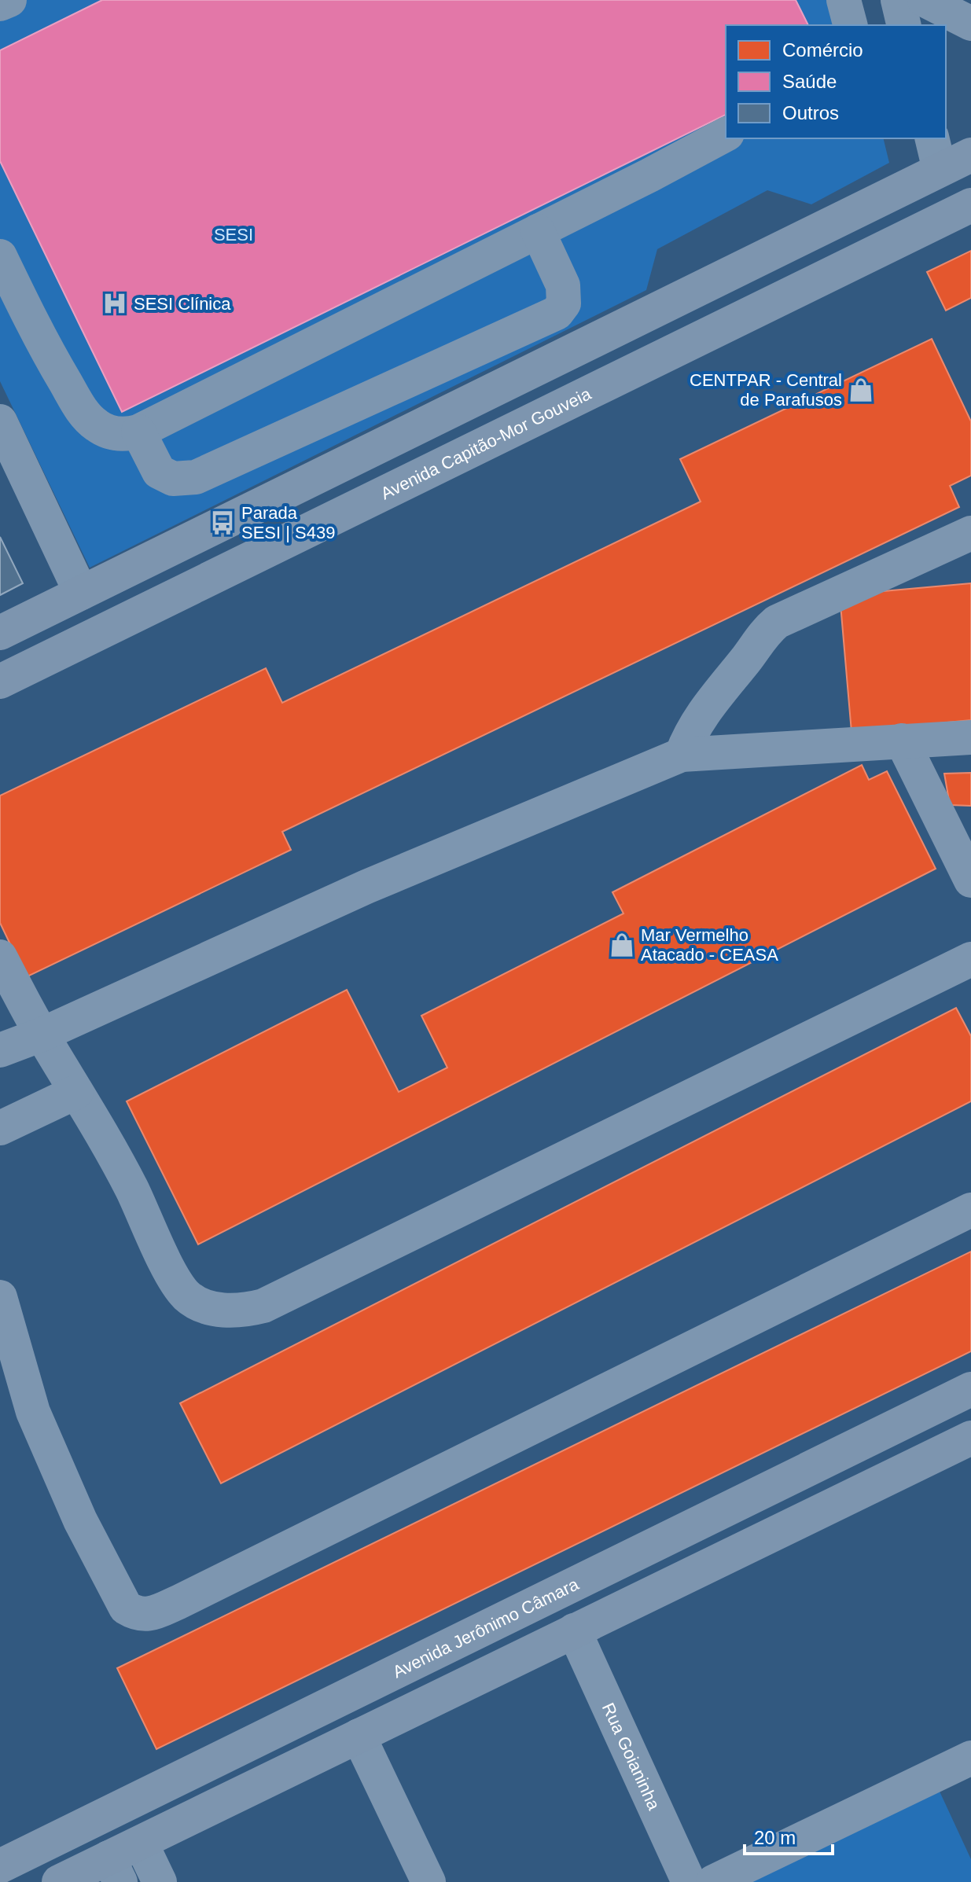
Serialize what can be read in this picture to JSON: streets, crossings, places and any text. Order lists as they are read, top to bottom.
{
  "streets": {
    "main road": ["Avenida Capitão-Mor Gouveia", "Avenida Jerônimo Câmara"],
    "street": ["Rua Goianinha"]
  },
  "parks": ["SESI"],
  "places": {
    "hospital": ["SESI Clínica"],
    "shop": ["CENTPAR - Central de Parafusos", "Mar Vermelho Atacado - CEASA"],
    "bus stop": ["Parada SESI | S439"]
  },
  "legend": ["Comércio", "Saúde", "Outros"],
  "scale_bar": "20 m"
}
